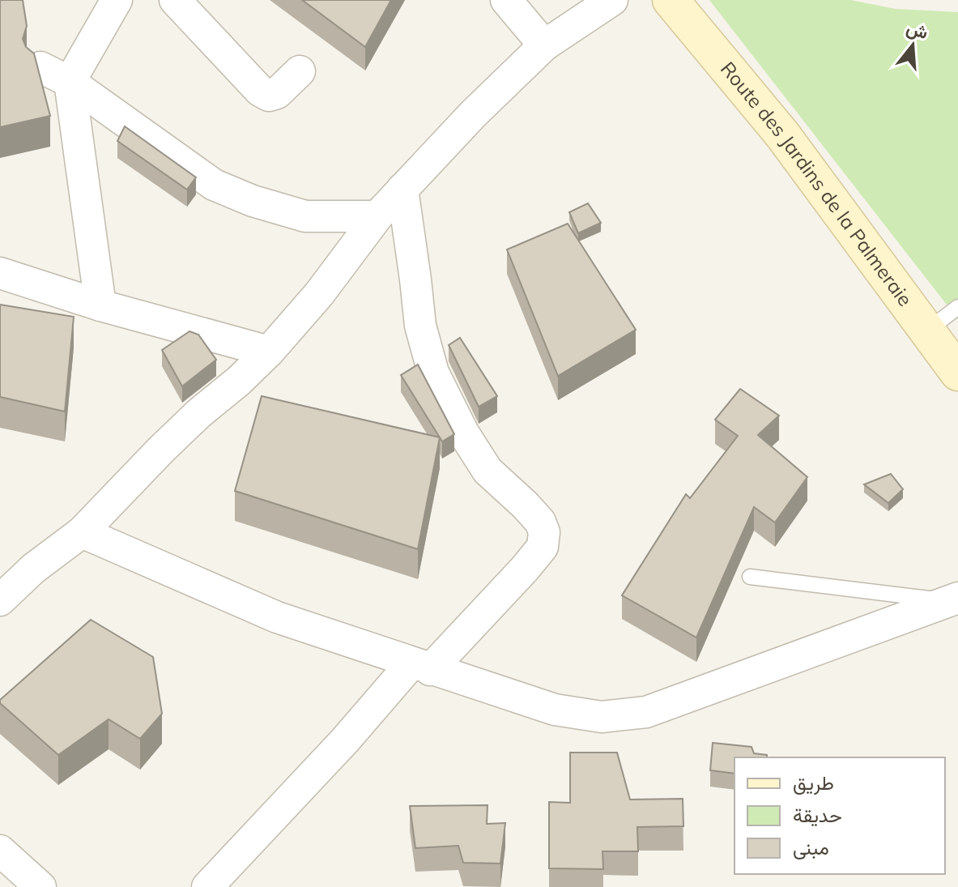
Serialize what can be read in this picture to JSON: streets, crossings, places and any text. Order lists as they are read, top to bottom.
{
  "streets": {
    "street": ["Route des Jardins de la Palmeraie"]
  },
  "legend": ["طريق", "حديقة", "مبنى"],
  "north": "top"
}
